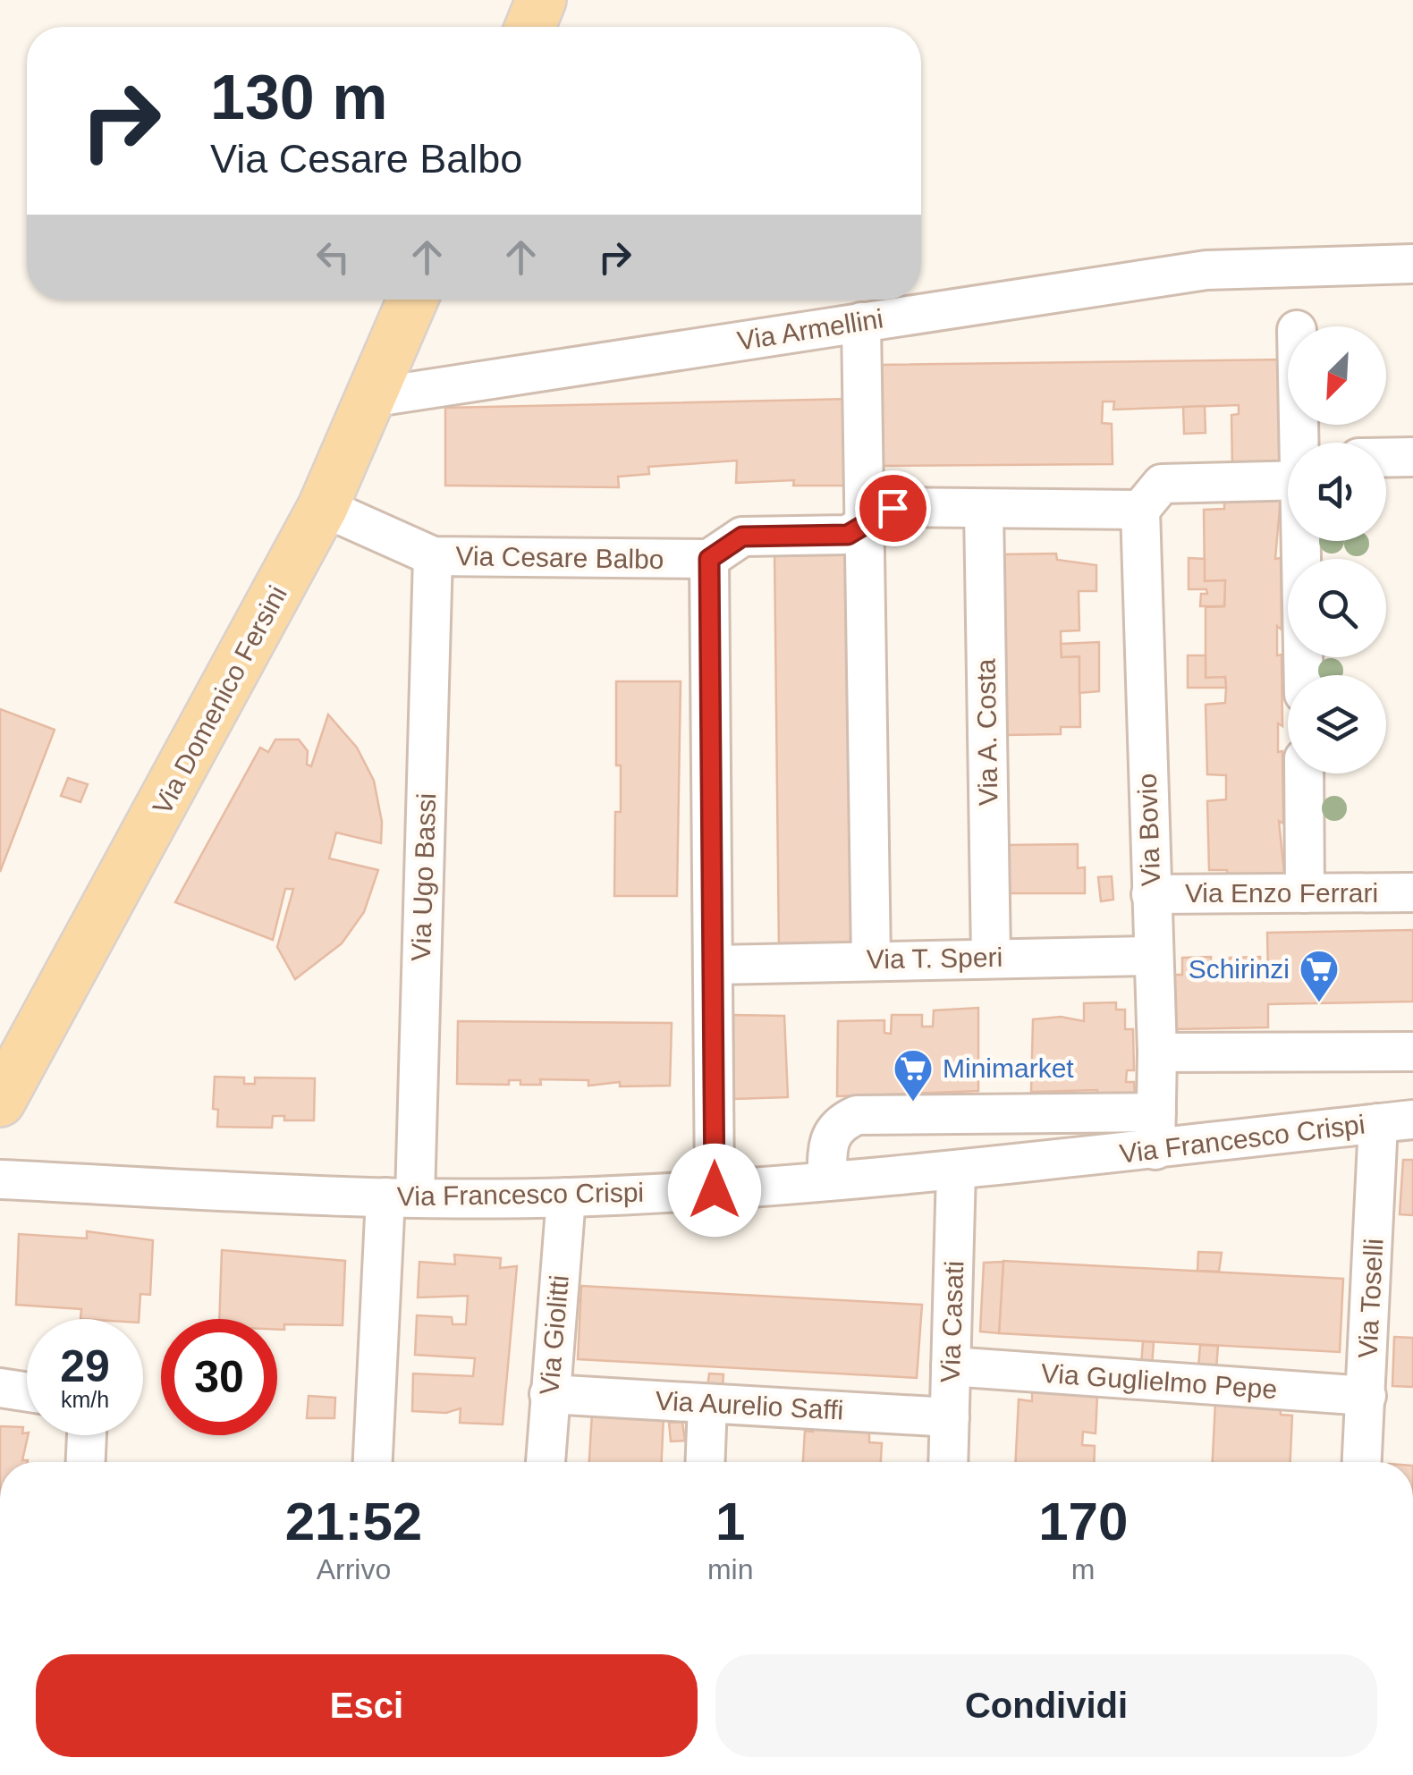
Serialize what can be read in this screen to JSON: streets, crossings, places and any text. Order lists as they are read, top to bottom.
{
  "streets": {
    "main road": ["Via Domenico Fersini"],
    "street": [
      "Via Armellini",
      "Via Cesare Balbo",
      "Via A. Costa",
      "Via Bovio",
      "Via Ugo Bassi",
      "Via Enzo Ferrari",
      "Via T. Speri",
      "Via Francesco Crispi",
      "Via Toselli",
      "Via Casati",
      "Via Giolitti",
      "Via Guglielmo Pepe",
      "Via Aurelio Saffi"
    ]
  },
  "crossings": [
    ["Via Armellini", "Via Domenico Fersini"],
    ["Via Cesare Balbo", "Via Ugo Bassi"],
    ["Via A. Costa", "Via T. Speri"],
    ["Via Bovio", "Via Enzo Ferrari"],
    ["Via Bovio", "Via T. Speri"],
    ["Via Bovio", "Via Francesco Crispi"],
    ["Via Ugo Bassi", "Via Francesco Crispi"],
    ["Via Francesco Crispi", "Via Toselli"],
    ["Via Francesco Crispi", "Via Casati"],
    ["Via Francesco Crispi", "Via Giolitti"],
    ["Via Toselli", "Via Guglielmo Pepe"],
    ["Via Casati", "Via Guglielmo Pepe"],
    ["Via Casati", "Via Aurelio Saffi"],
    ["Via Giolitti", "Via Aurelio Saffi"]
  ],
  "places": {
    "supermarket": ["Schirinzi", "Minimarket"]
  },
  "north": "bottom left",
  "page": {
    "turn": ["130 m", "Via Cesare Balbo"],
    "speed": "29 km/h",
    "limit": "30",
    "eta": [
      "21:52",
      "Arrivo",
      "1",
      "min",
      "170",
      "m"
    ],
    "buttons": ["Esci", "Condividi"]
  }
}
